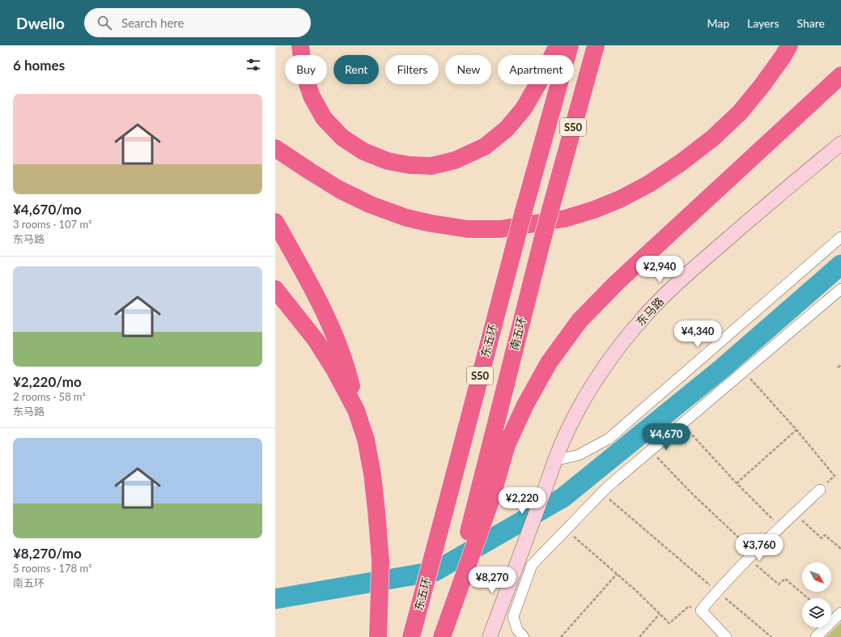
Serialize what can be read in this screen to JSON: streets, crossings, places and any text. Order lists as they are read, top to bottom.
{
  "streets": {
    "highway": ["S50", "南五环", "东五环"],
    "main road": ["东马路"]
  },
  "north": "bottom right",
  "page": {
    "header": "Dwello",
    "search": "Search here",
    "nav": ["Map", "Layers", "Share"],
    "heading": "6 homes",
    "chip": [
      "Buy",
      "Rent",
      "Filters",
      "New",
      "Apartment"
    ],
    "list": [
      {
        "name": "¥4,670/mo",
        "note": "3 rooms · 107 m² · 东马路"
      },
      {
        "name": "¥2,220/mo",
        "note": "2 rooms · 58 m² · 东马路"
      },
      {
        "name": "¥8,270/mo",
        "note": "5 rooms · 178 m² · 南五环"
      }
    ],
    "price": [
      "¥2,940",
      "¥4,340",
      "¥4,670",
      "¥2,220",
      "¥3,760",
      "¥8,270"
    ]
  }
}
